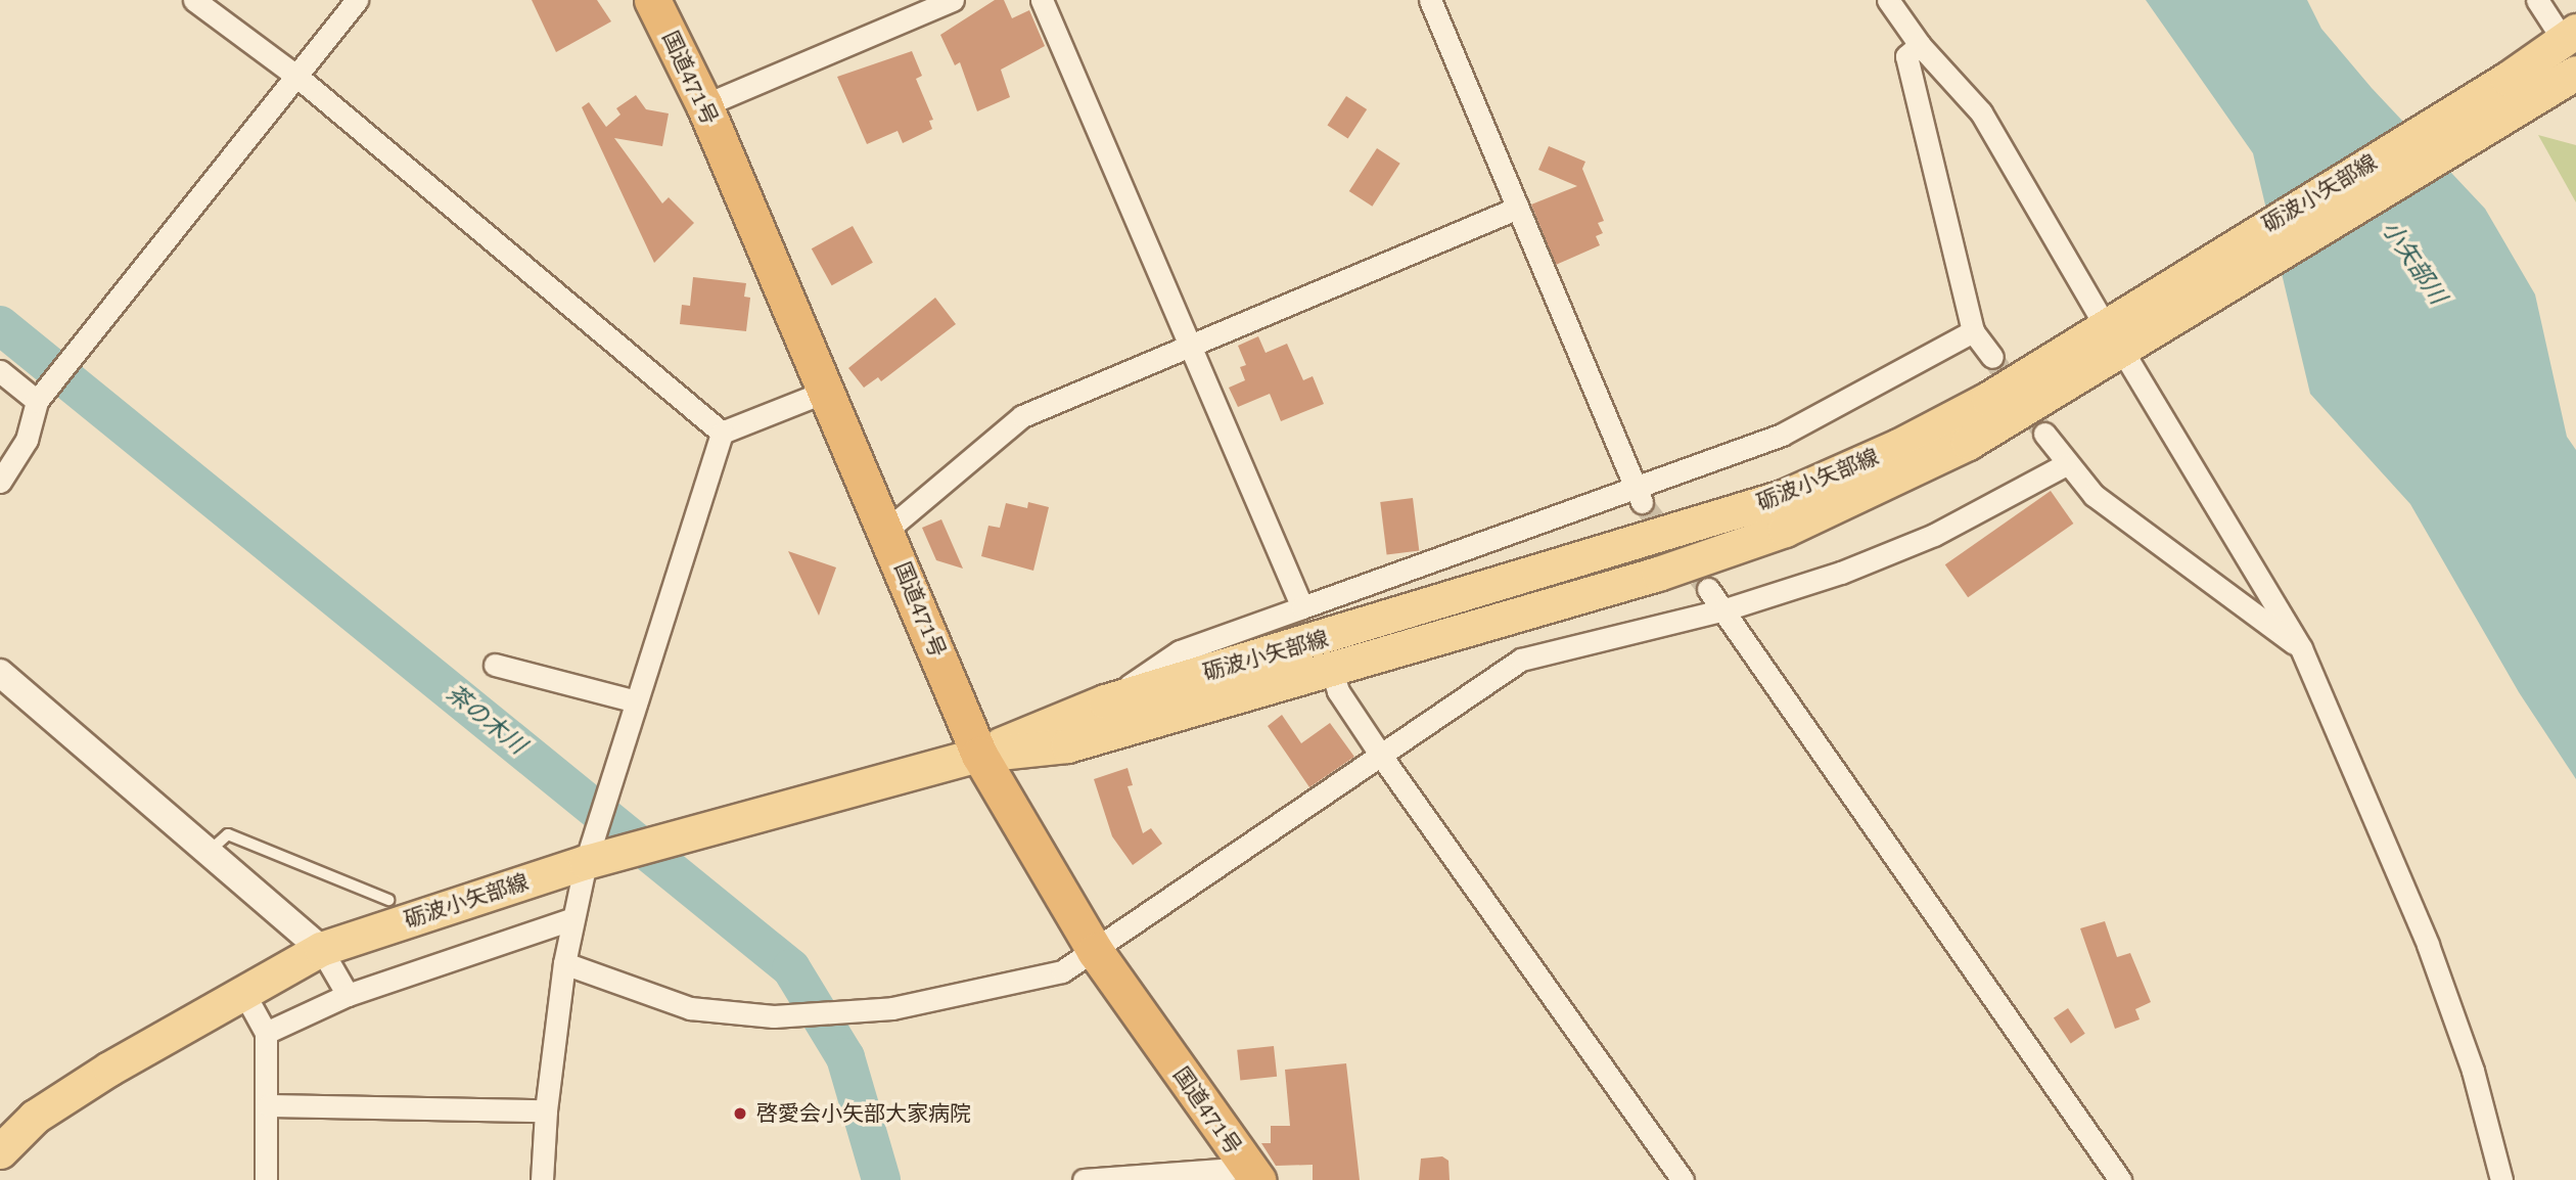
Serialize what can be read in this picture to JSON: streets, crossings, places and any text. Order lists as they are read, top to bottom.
{
  "streets": {
    "highway": ["国道471号"],
    "main road": ["砺波小矢部線"]
  },
  "crossings": [
    ["国道471号", "砺波小矢部線"]
  ],
  "water": ["小矢部川", "茶の木川"],
  "places": ["啓愛会小矢部大家病院"]
}
